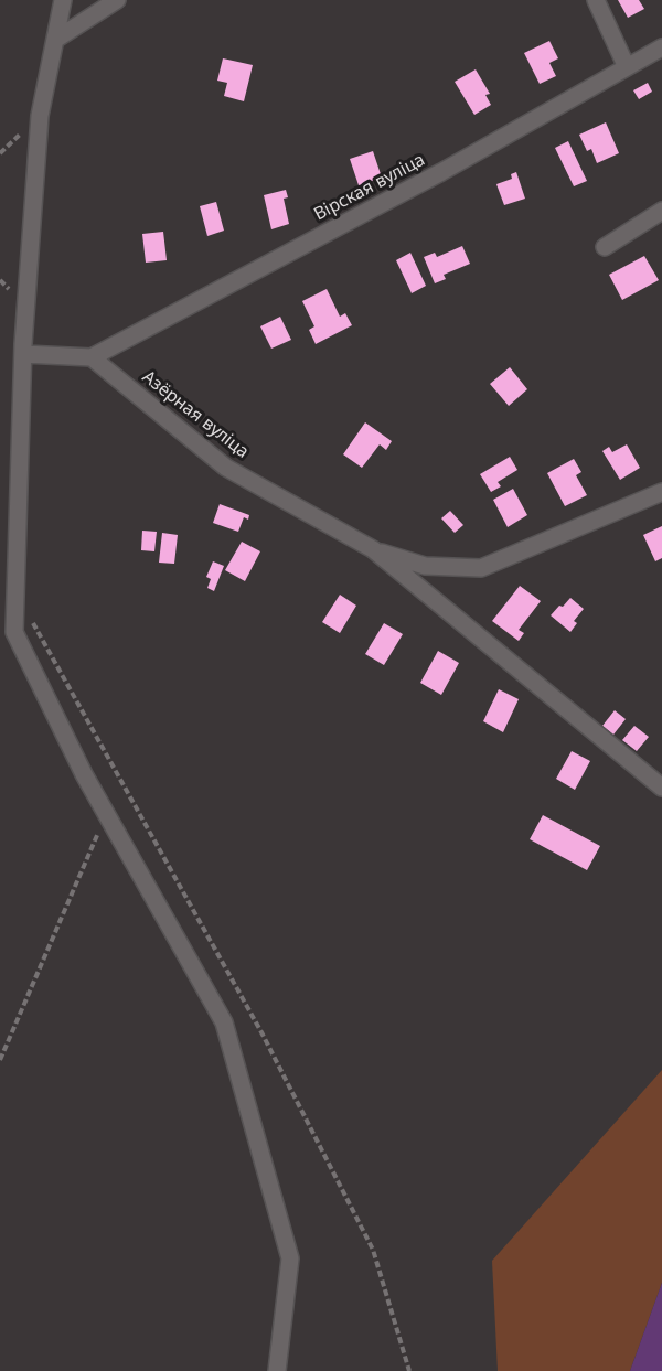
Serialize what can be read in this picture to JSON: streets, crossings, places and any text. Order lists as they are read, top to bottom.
{
  "streets": {
    "street": ["Вірская вуліца", "Азёрная вуліца"]
  },
  "crossings": [
    ["Вірская вуліца", "Азёрная вуліца"]
  ]
}
